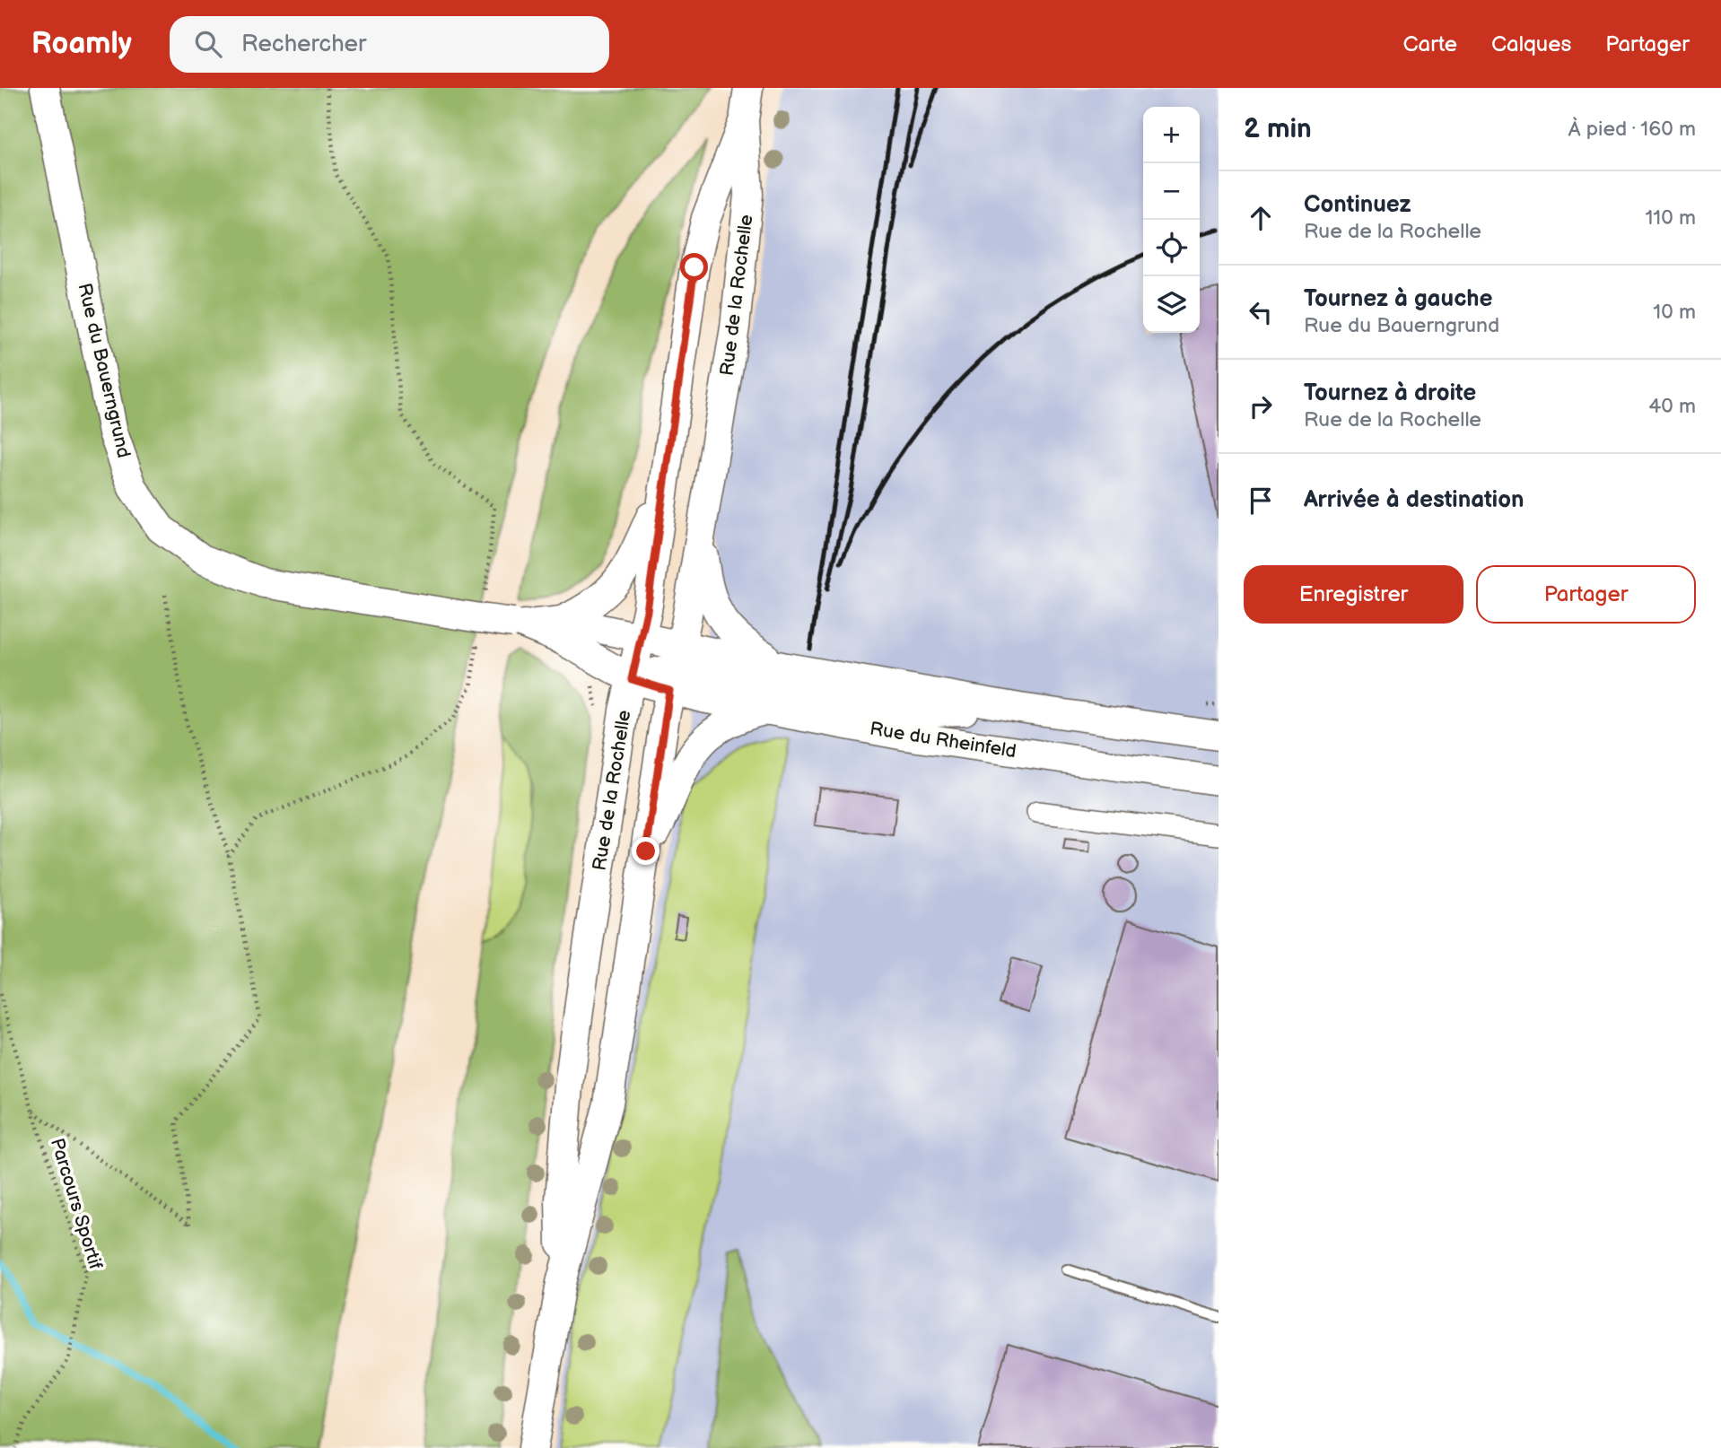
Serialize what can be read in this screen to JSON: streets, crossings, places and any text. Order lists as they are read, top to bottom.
{
  "streets": {
    "main road": ["Rue de la Rochelle", "Rue du Bauerngrund", "Rue du Rheinfeld"],
    "path": ["Parcours Sportif"]
  },
  "crossings": [
    ["Rue de la Rochelle", "Rue du Bauerngrund"],
    ["Rue de la Rochelle", "Rue du Rheinfeld"],
    ["Rue du Bauerngrund", "Rue du Rheinfeld"]
  ],
  "page": {
    "header": "Roamly",
    "search": "Rechercher",
    "nav": ["Carte", "Calques", "Partager"],
    "heading": ["2 min", "À pied · 160 m"],
    "map_buttons": ["+", "−"],
    "list": [
      ["Continuez", "Rue de la Rochelle", "110 m"],
      ["Tournez à gauche", "Rue du Bauerngrund", "10 m"],
      ["Tournez à droite", "Rue de la Rochelle", "40 m"],
      "Arrivée à destination"
    ],
    "buttons": ["Enregistrer", "Partager"]
  }
}
